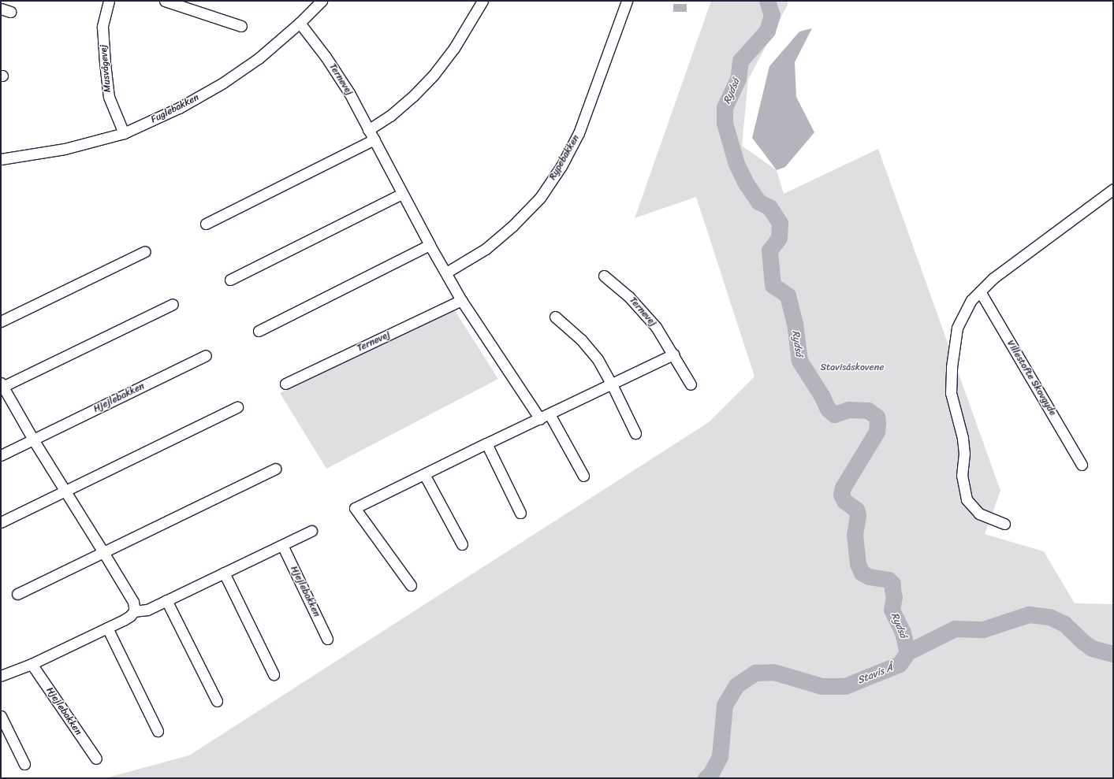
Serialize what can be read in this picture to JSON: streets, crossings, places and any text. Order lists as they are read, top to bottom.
{
  "streets": {
    "street": [
      "Musvågevej",
      "Ternevej",
      "Fuglebakken",
      "Rypebakken",
      "Villestofte Skovgyde",
      "Hjejlebakken"
    ]
  },
  "crossings": [
    ["Musvågevej", "Fuglebakken"],
    ["Ternevej", "Fuglebakken"],
    ["Ternevej", "Rypebakken"]
  ],
  "water": ["Rydså", "Stavis Å"],
  "parks": ["Stavisåskovene"]
}
